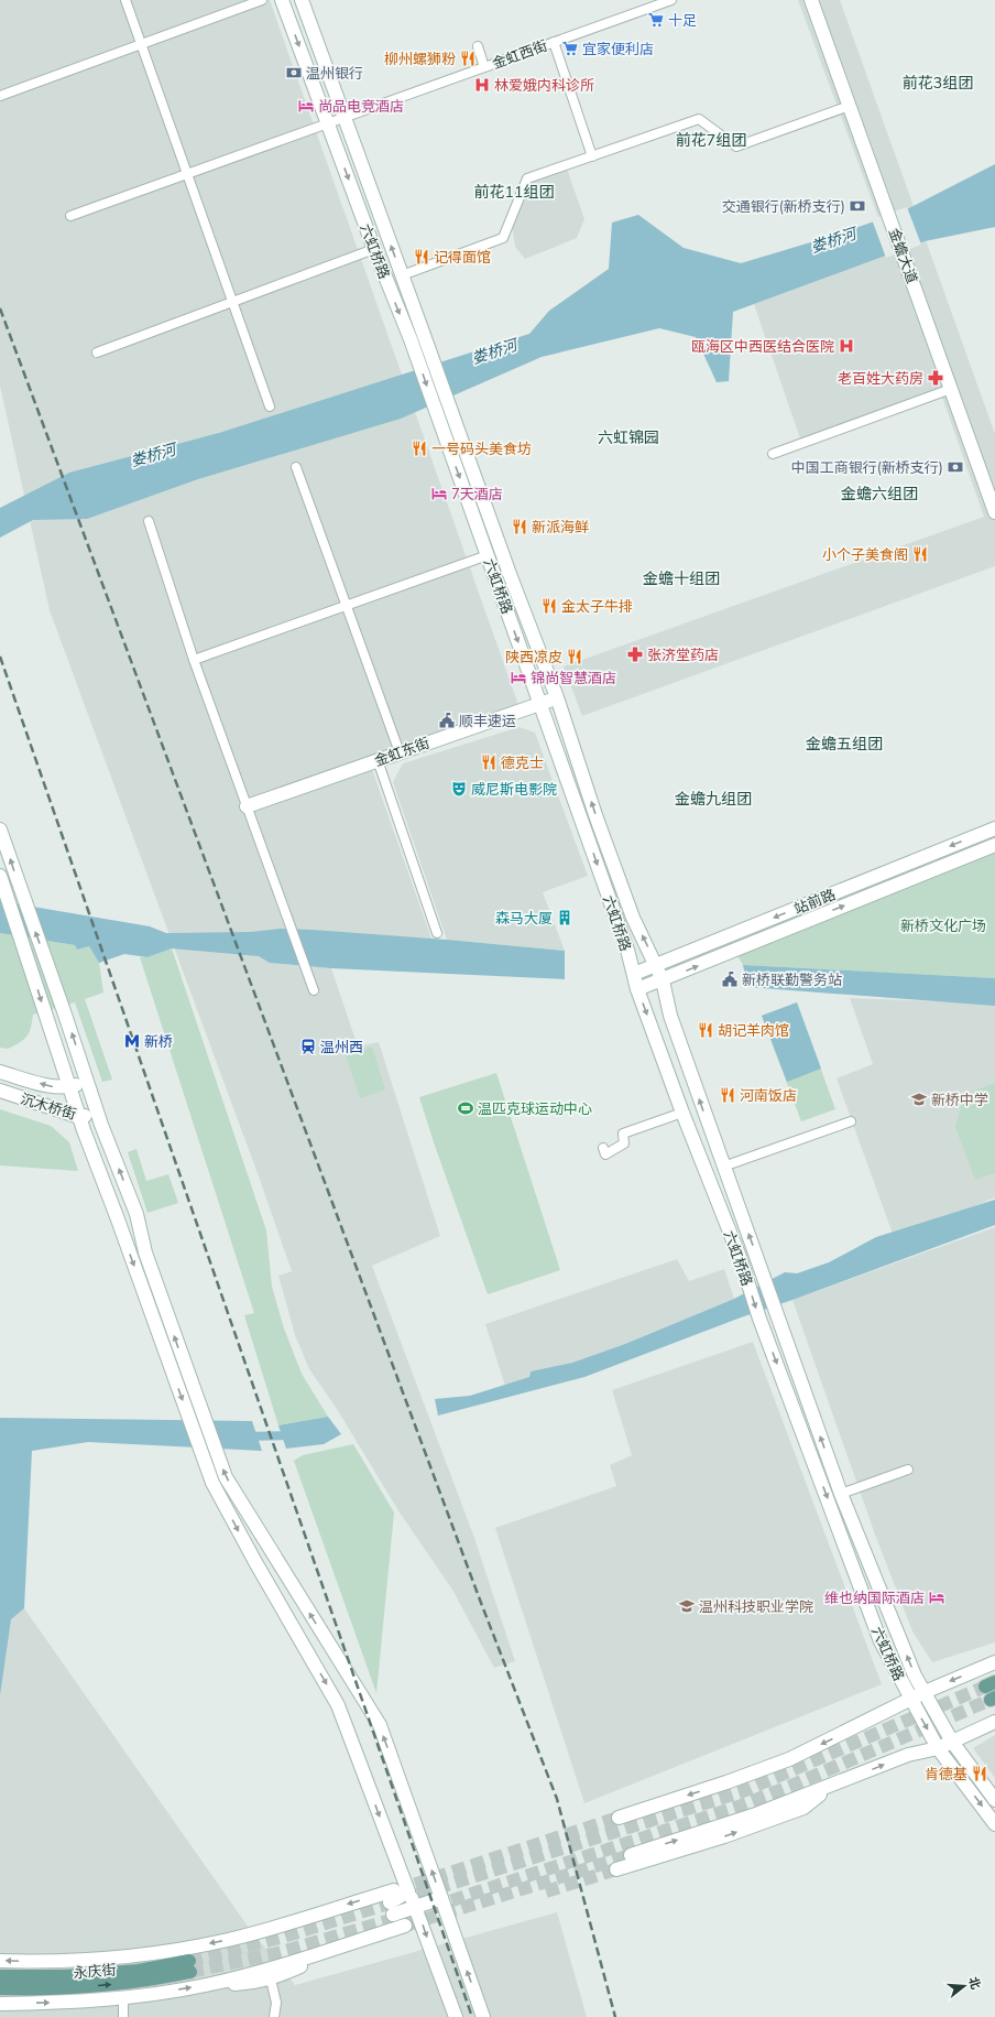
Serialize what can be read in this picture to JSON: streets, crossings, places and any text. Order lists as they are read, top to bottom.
{
  "streets": {
    "main road": [
      "六虹桥路",
      "金蟾大道",
      "金虹东街",
      "站前路",
      "沉木桥街",
      "永庆街"
    ],
    "street": ["金虹西街"]
  },
  "crossings": [
    ["金虹西街", "六虹桥路"],
    ["六虹桥路", "金虹东街"],
    ["六虹桥路", "站前路"]
  ],
  "districts": [
    "前花3组团",
    "前花7组团",
    "前花11组团",
    "六虹锦园",
    "金蟾六组团",
    "金蟾十组团",
    "金蟾五组团",
    "金蟾九组团"
  ],
  "water": ["娄桥河"],
  "parks": ["新桥文化广场"],
  "places": {
    "supermarket": ["十足", "宜家便利店"],
    "restaurant": [
      "柳州螺狮粉",
      "记得面馆",
      "一号码头美食坊",
      "新派海鲜",
      "小个子美食阁",
      "金太子牛排",
      "陕西凉皮",
      "德克士",
      "胡记羊肉馆",
      "河南饭店",
      "肯德基"
    ],
    "bank": ["温州银行", "交通银行(新桥支行)", "中国工商银行(新桥支行)"],
    "hospital": ["林爱娥内科诊所", "瓯海区中西医结合医院"],
    "hotel": [
      "尚品电竞酒店",
      "7天酒店",
      "锦尚智慧酒店",
      "维也纳国际酒店"
    ],
    "pharmacy": ["老百姓大药房", "张济堂药店"],
    "public building": ["顺丰速运", "新桥联勤警务站"],
    "theatre": ["威尼斯电影院"],
    "building": ["森马大厦"],
    "metro station": ["新桥"],
    "station": ["温州西"],
    "school or university": ["新桥中学", "温州科技职业学院"],
    "sports": ["温匹克球运动中心"]
  },
  "north": "right"
}
